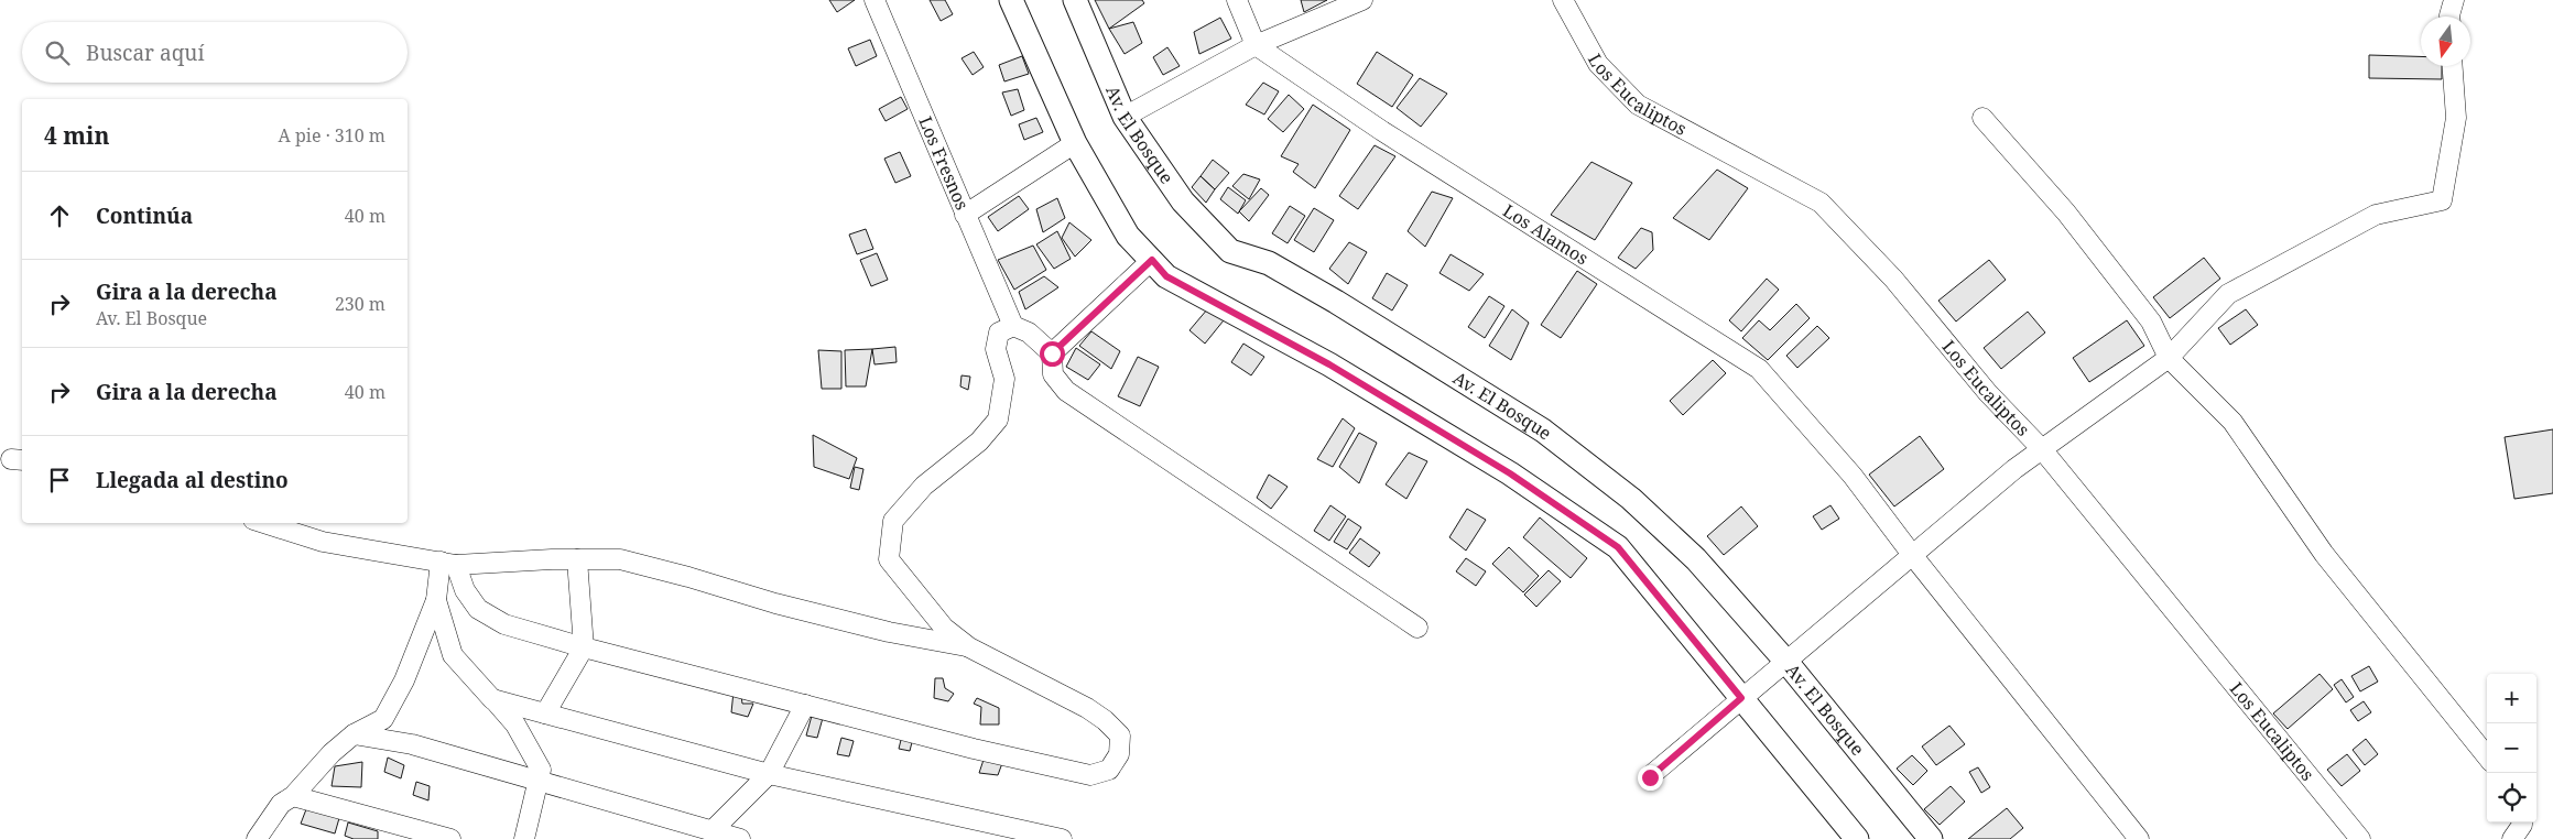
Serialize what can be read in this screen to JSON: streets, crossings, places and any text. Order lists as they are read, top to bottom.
{
  "streets": {
    "street": [
      "Los Eucaliptos",
      "Av. El Bosque",
      "Los Fresnos",
      "Los Alamos"
    ]
  },
  "north": "bottom",
  "page": {
    "search": "Buscar aquí",
    "heading": ["4 min", "A pie · 310 m"],
    "list": [
      ["Continúa", "40 m"],
      ["Gira a la derecha", "Av. El Bosque", "230 m"],
      ["Gira a la derecha", "40 m"],
      "Llegada al destino"
    ],
    "map_buttons": ["+", "−"]
  }
}
